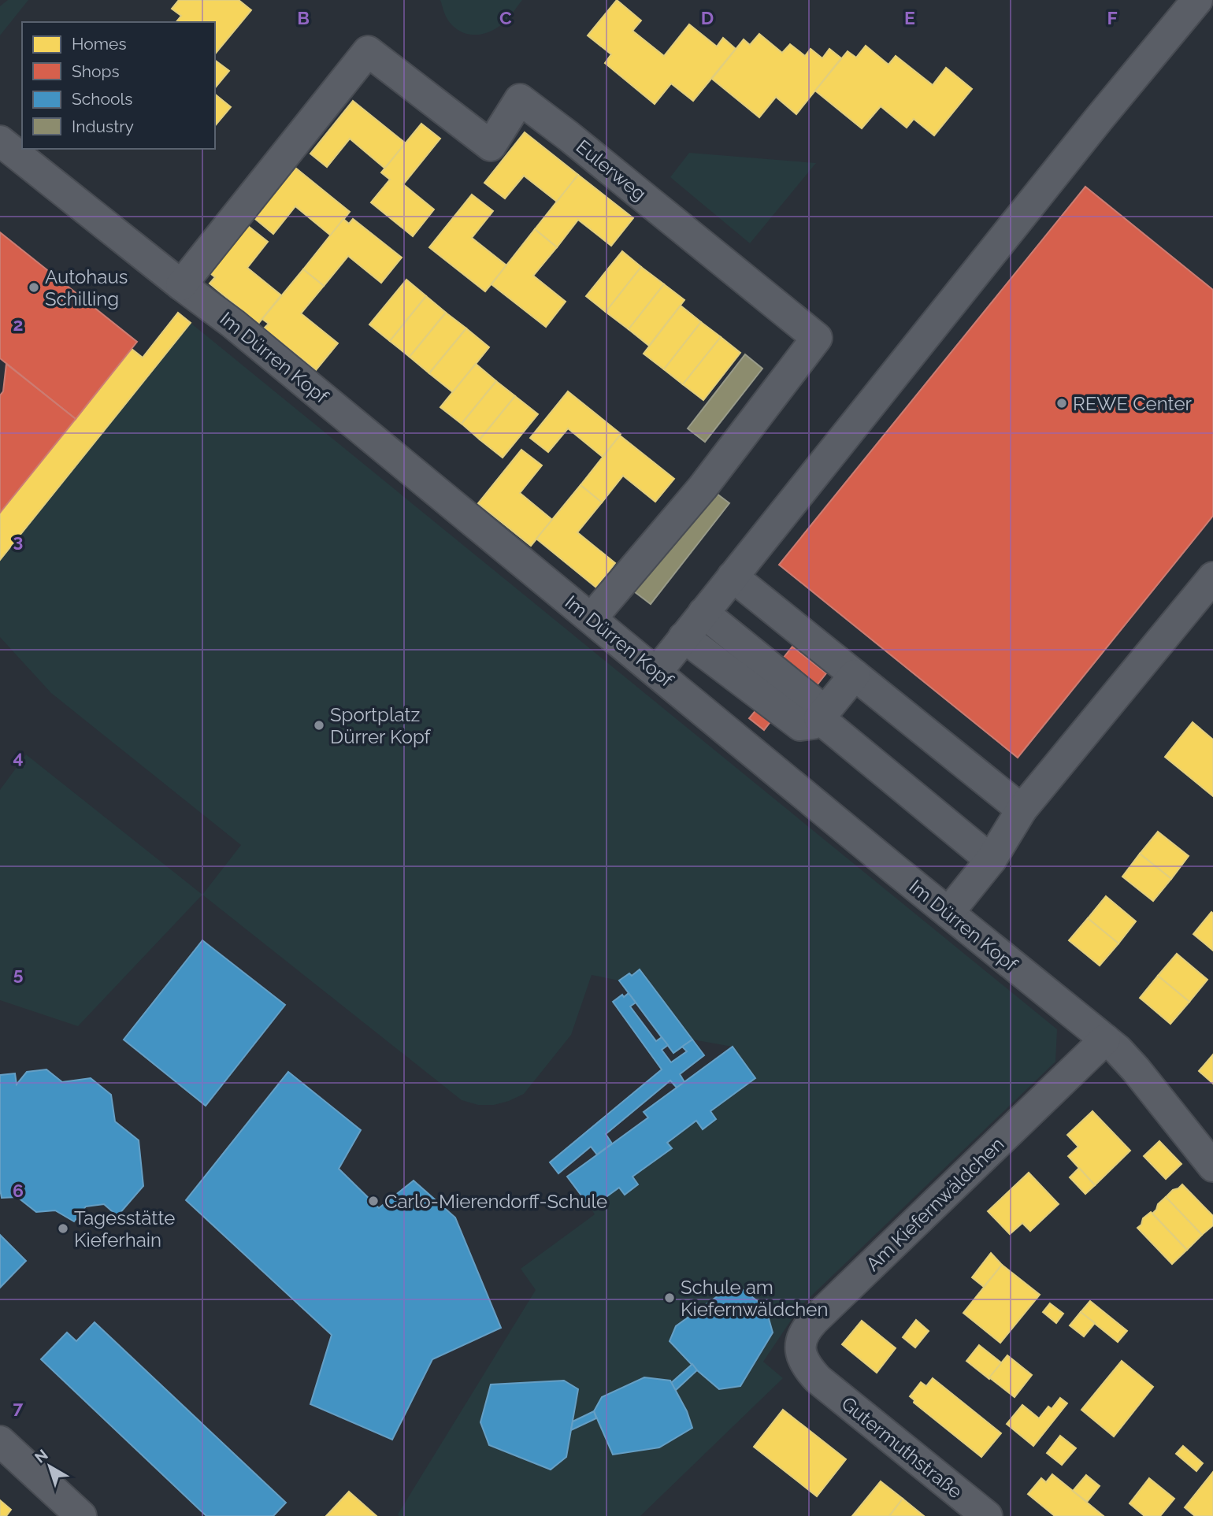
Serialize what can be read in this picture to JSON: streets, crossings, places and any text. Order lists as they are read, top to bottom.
{
  "streets": {
    "street": [
      "Eulerweg",
      "Im Dürren Kopf",
      "Am Kiefernwäldchen",
      "Gutermuthstraße"
    ]
  },
  "crossings": [
    ["Eulerweg", "Im Dürren Kopf"],
    ["Im Dürren Kopf", "Am Kiefernwäldchen"],
    ["Am Kiefernwäldchen", "Gutermuthstraße"]
  ],
  "places": [
    "Autohaus Schilling",
    "REWE Center",
    "Sportplatz Dürrer Kopf",
    "Carlo-Mierendorff-Schule",
    "Tagesstätte Kieferhain",
    "Schule am Kiefernwäldchen"
  ],
  "legend": [
    "Homes",
    "Shops",
    "Schools",
    "Industry"
  ],
  "north": "top left",
  "grid": {
    "columns": [
      "B",
      "C",
      "D",
      "E",
      "F"
    ],
    "rows": [
      "2",
      "3",
      "4",
      "5",
      "6",
      "7"
    ]
  }
}
